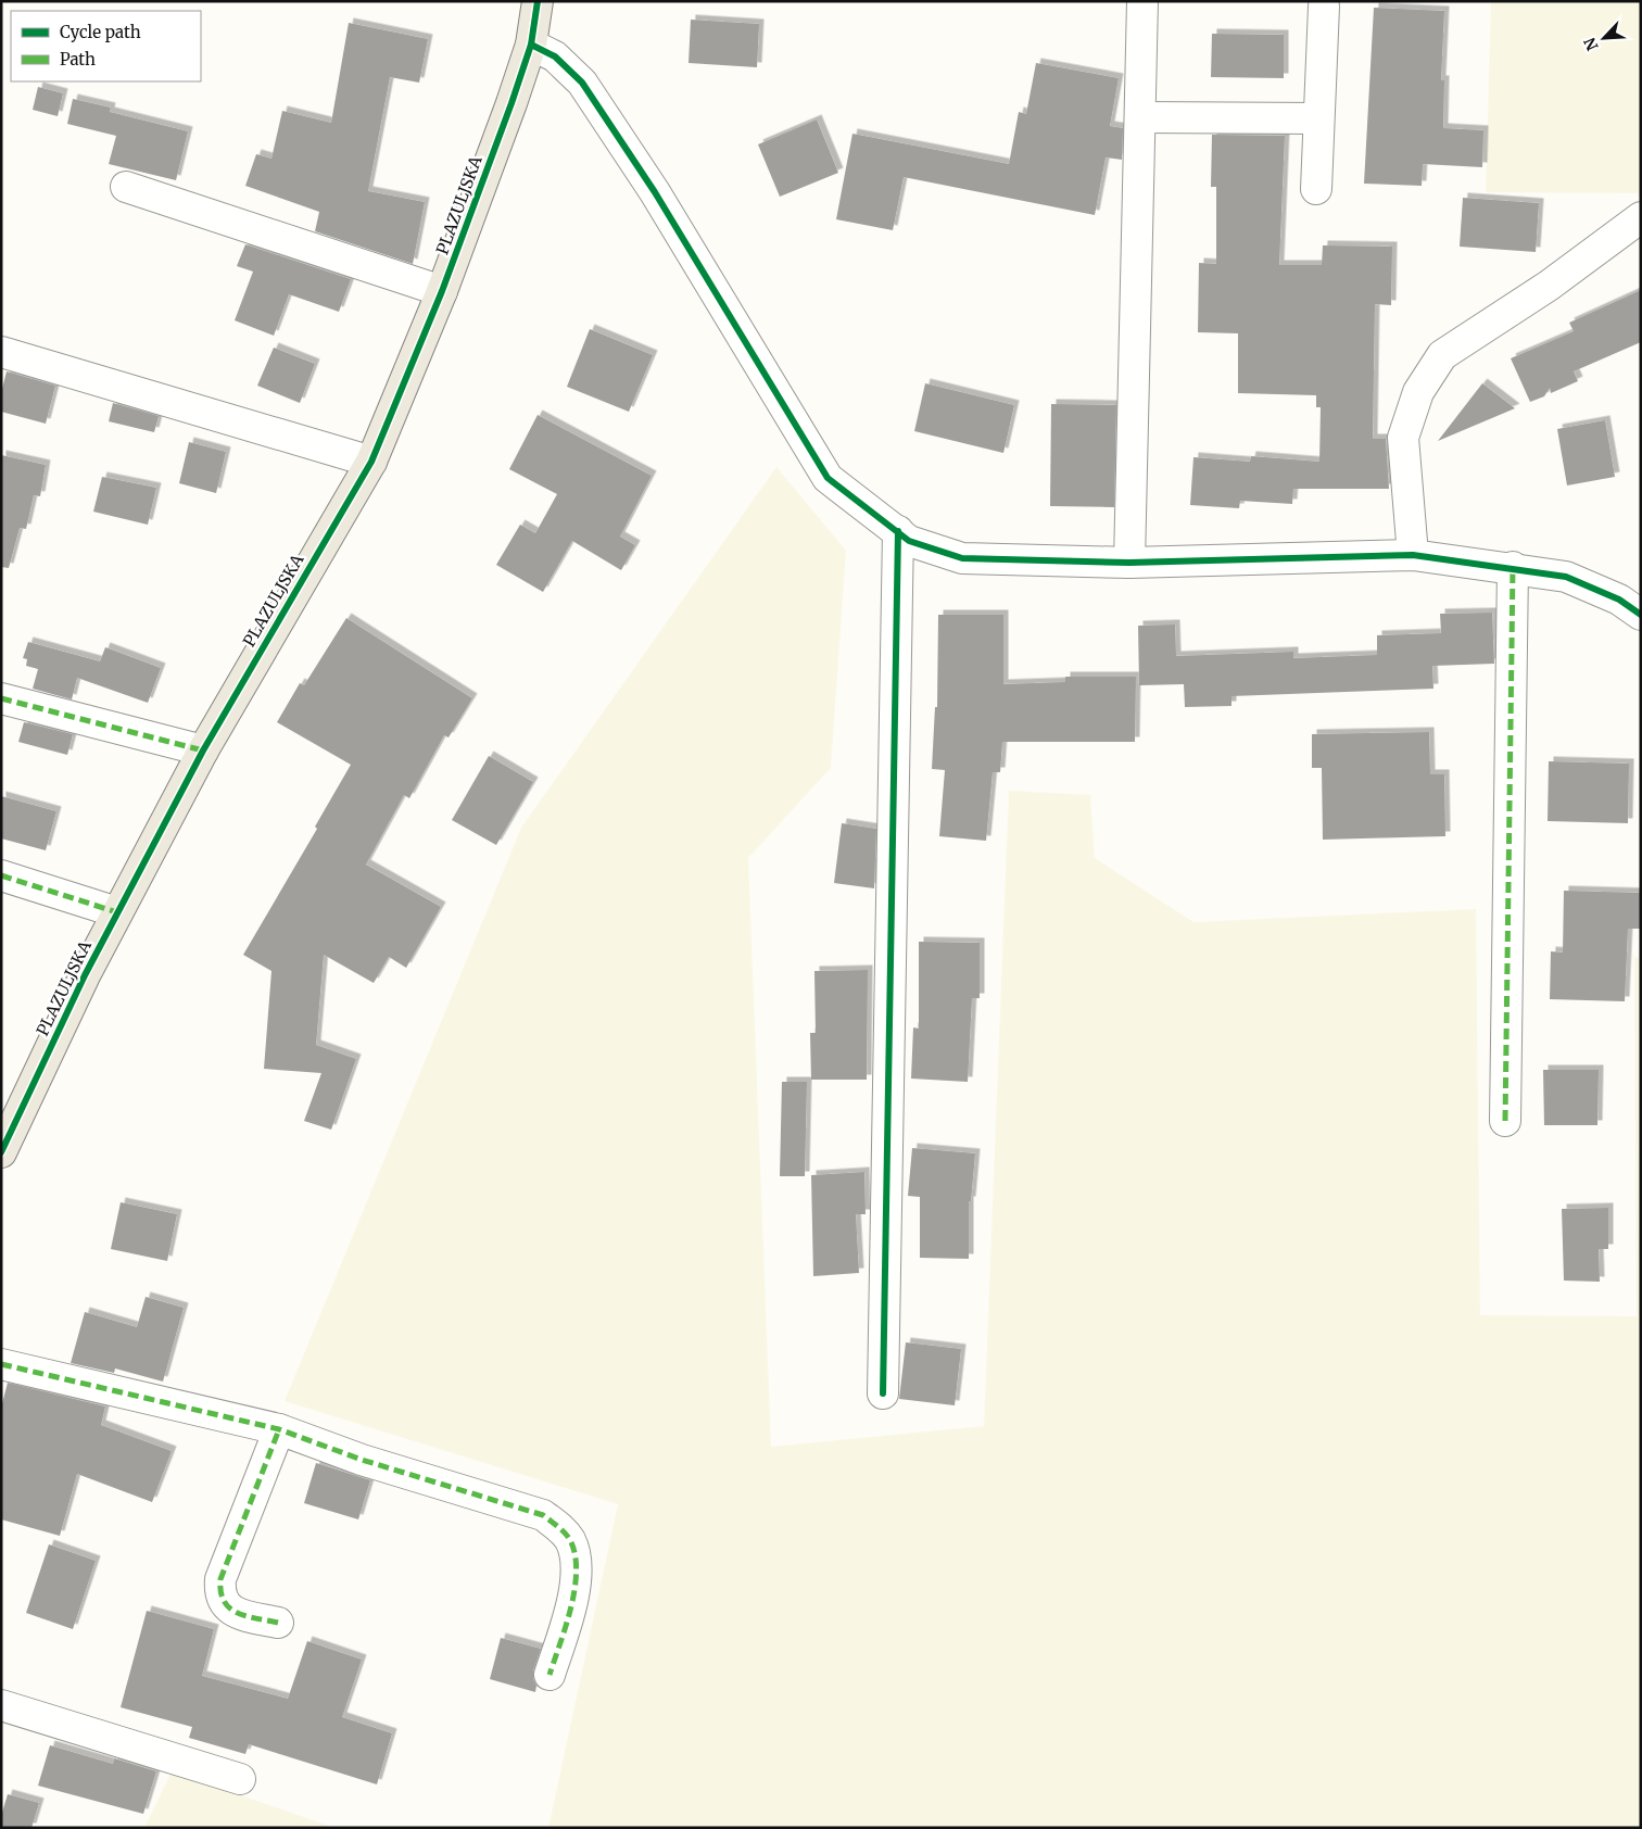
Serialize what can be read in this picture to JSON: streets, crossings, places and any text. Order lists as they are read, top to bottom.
{
  "streets": {
    "main road": ["PLAZULJSKA"]
  },
  "legend": ["Cycle path", "Path"],
  "north": "bottom left"
}
